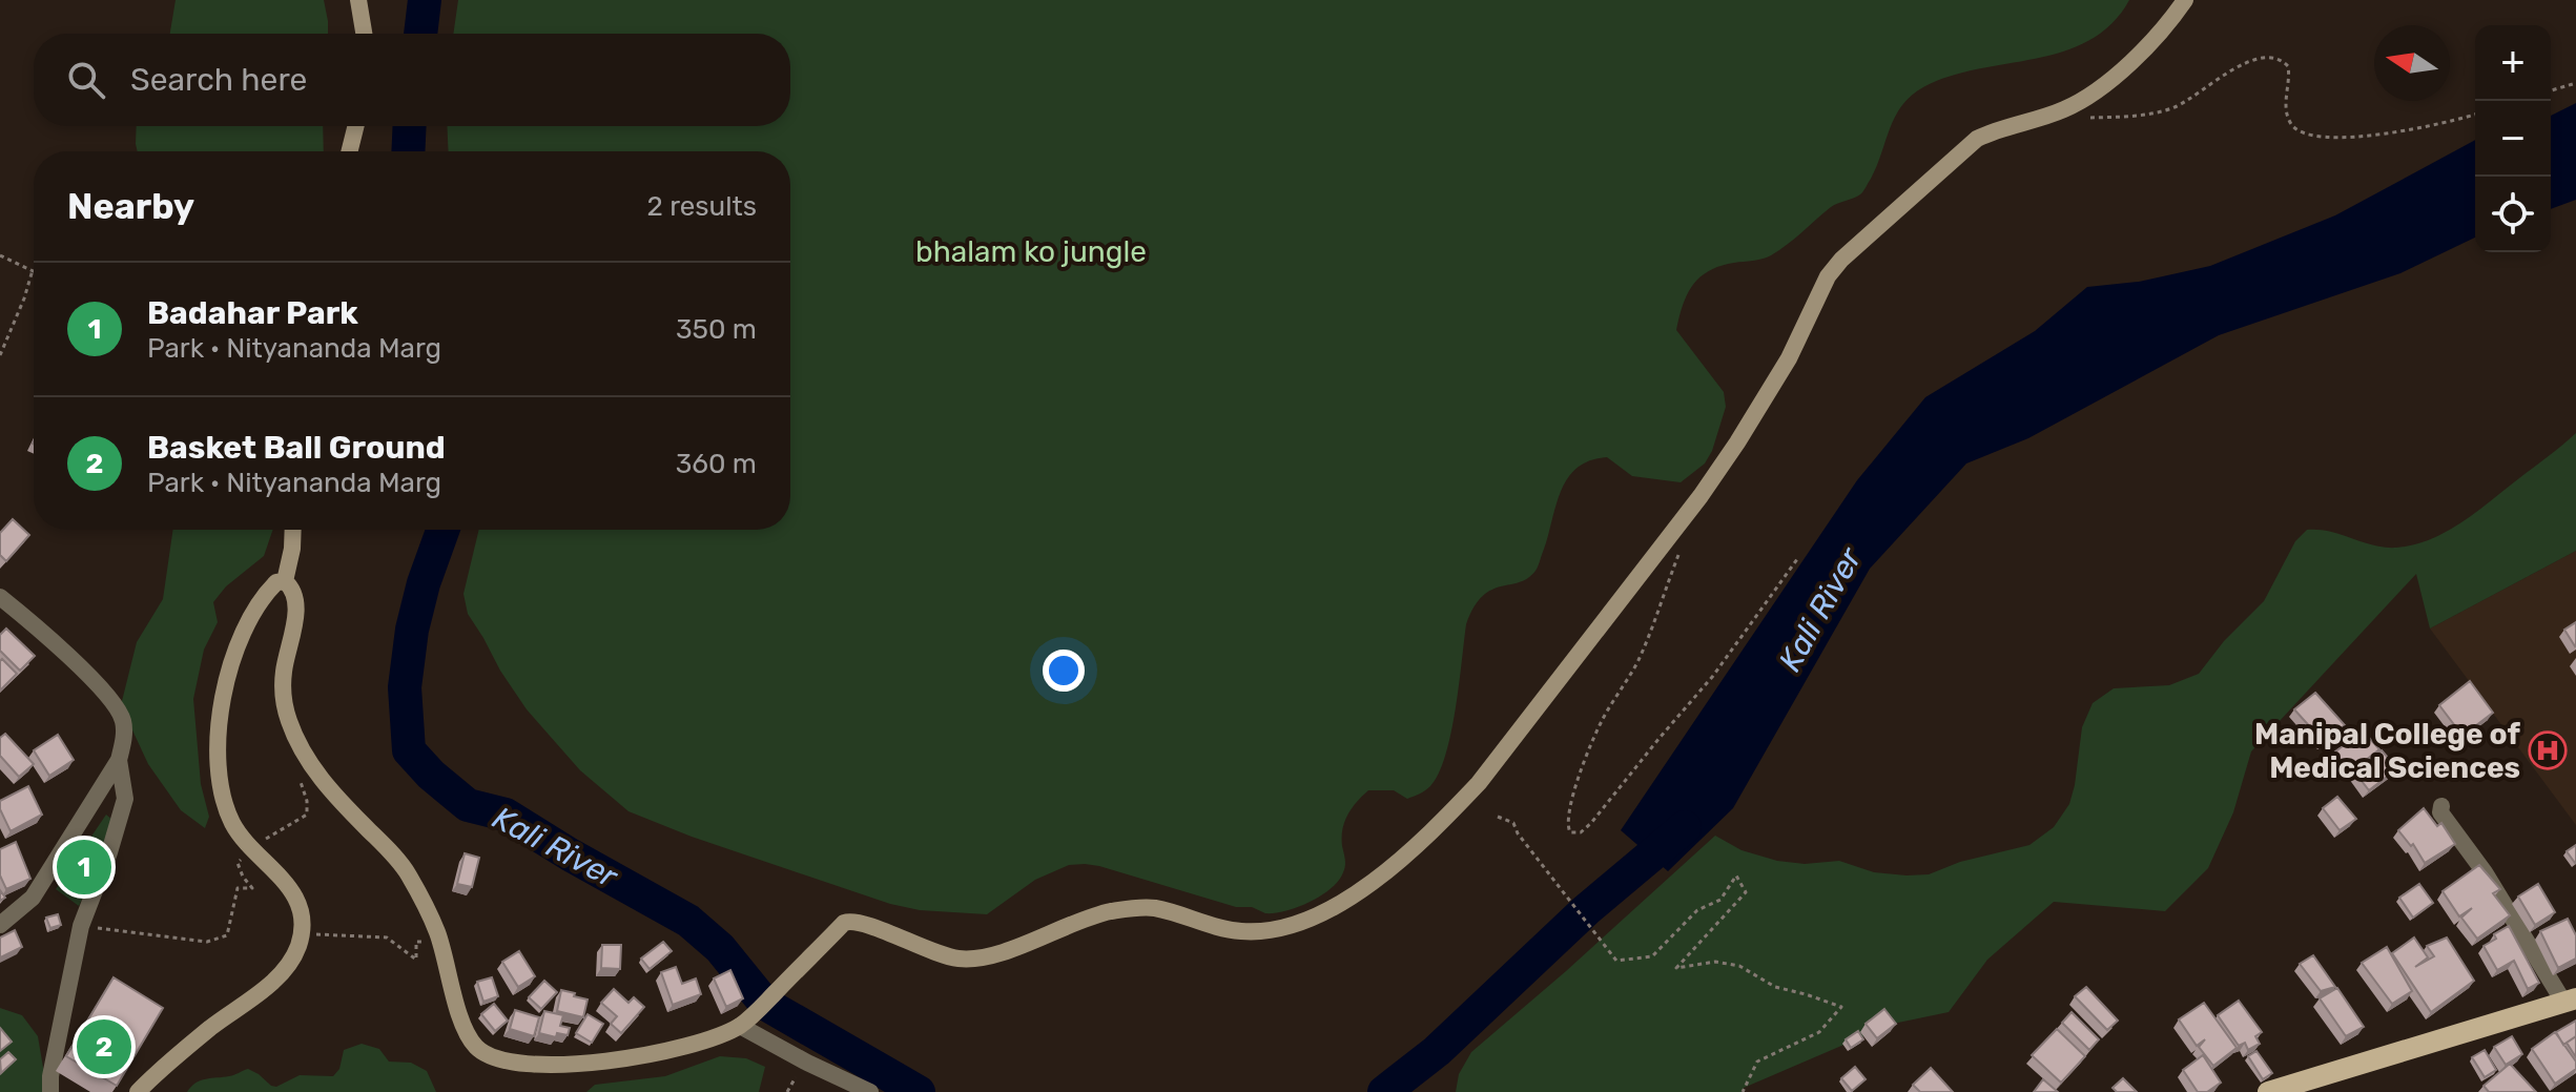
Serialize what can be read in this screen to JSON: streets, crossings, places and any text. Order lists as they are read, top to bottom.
{
  "water": ["Kali River"],
  "parks": ["bhalam ko jungle"],
  "places": {
    "hospital": ["Manipal College of Medical Sciences"]
  },
  "north": "left",
  "page": {
    "map_buttons": ["+", "−"],
    "search": "Search here",
    "heading": ["Nearby", "2 results"],
    "list": [
      {
        "mark": "1",
        "name": "Badahar Park",
        "note": "Park · Nityananda Marg",
        "value": "350 m"
      },
      {
        "mark": "2",
        "name": "Basket Ball Ground",
        "note": "Park · Nityananda Marg",
        "value": "360 m"
      }
    ],
    "pins": ["1", "2"]
  }
}
